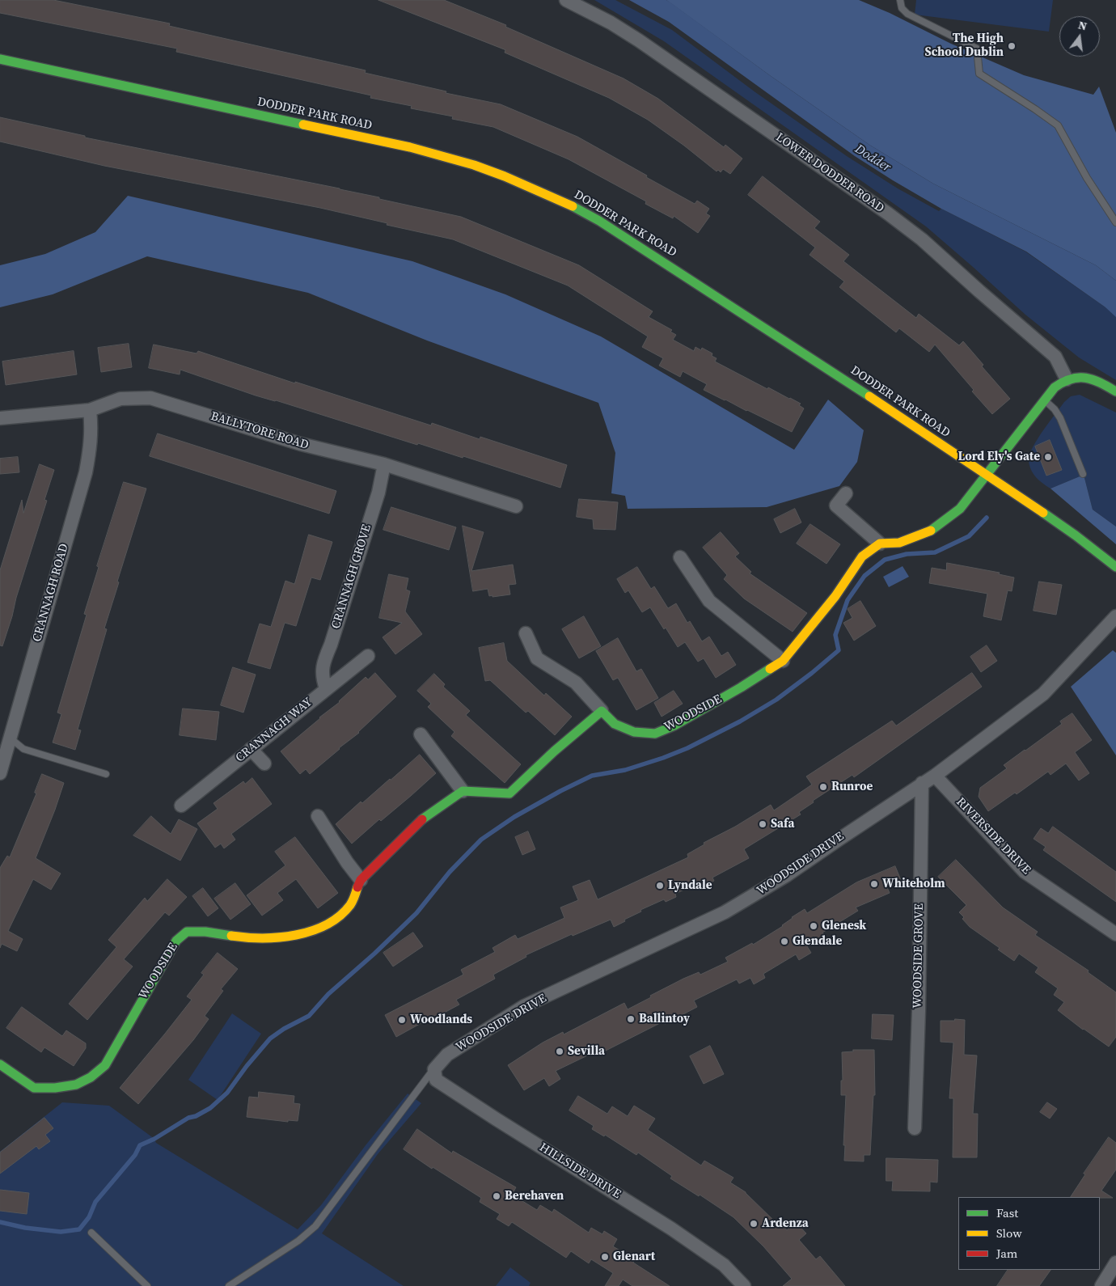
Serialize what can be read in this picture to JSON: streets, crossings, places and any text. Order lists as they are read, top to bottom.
{
  "streets": {
    "street": [
      "DODDER PARK ROAD",
      "LOWER DODDER ROAD",
      "BALLYTORE ROAD",
      "CRANNAGH GROVE",
      "CRANNAGH ROAD",
      "WOODSIDE",
      "CRANNAGH WAY",
      "RIVERSIDE DRIVE",
      "WOODSIDE DRIVE",
      "WOODSIDE GROVE",
      "HILLSIDE DRIVE"
    ]
  },
  "crossings": [
    ["BALLYTORE ROAD", "CRANNAGH GROVE"],
    ["BALLYTORE ROAD", "CRANNAGH ROAD"],
    ["CRANNAGH GROVE", "CRANNAGH WAY"],
    ["RIVERSIDE DRIVE", "WOODSIDE DRIVE"],
    ["WOODSIDE DRIVE", "WOODSIDE GROVE"],
    ["WOODSIDE DRIVE", "HILLSIDE DRIVE"]
  ],
  "water": ["Dodder"],
  "places": [
    "The High School Dublin",
    "Lord Ely's Gate",
    "Runroe",
    "Safa",
    "Whiteholm",
    "Lyndale",
    "Glenesk",
    "Glendale",
    "Ballintoy",
    "Woodlands",
    "Sevilla",
    "Berehaven",
    "Ardenza",
    "Glenart"
  ],
  "legend": ["Fast", "Slow", "Jam"],
  "north": "top"
}
